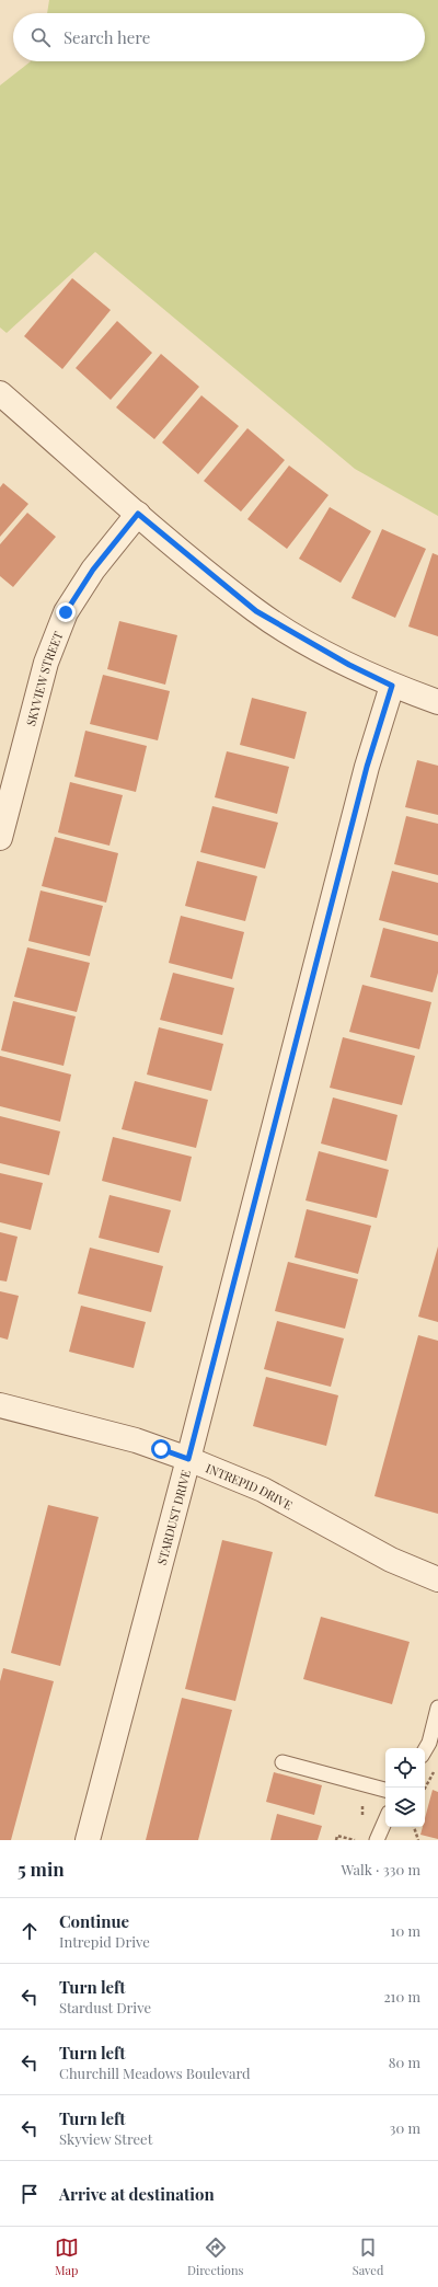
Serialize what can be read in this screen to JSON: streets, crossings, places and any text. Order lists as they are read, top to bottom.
{
  "streets": {
    "street": ["SKYVIEW STREET", "INTREPID DRIVE", "STARDUST DRIVE"]
  },
  "crossings": [
    ["INTREPID DRIVE", "STARDUST DRIVE"]
  ],
  "page": {
    "search": "Search here",
    "heading": ["5 min", "Walk · 330 m"],
    "list": [
      ["Continue", "Intrepid Drive", "10 m"],
      ["Turn left", "Stardust Drive", "210 m"],
      ["Turn left", "Churchill Meadows Boulevard", "80 m"],
      ["Turn left", "Skyview Street", "30 m"],
      "Arrive at destination"
    ],
    "nav": ["Map", "Directions", "Saved"]
  }
}
